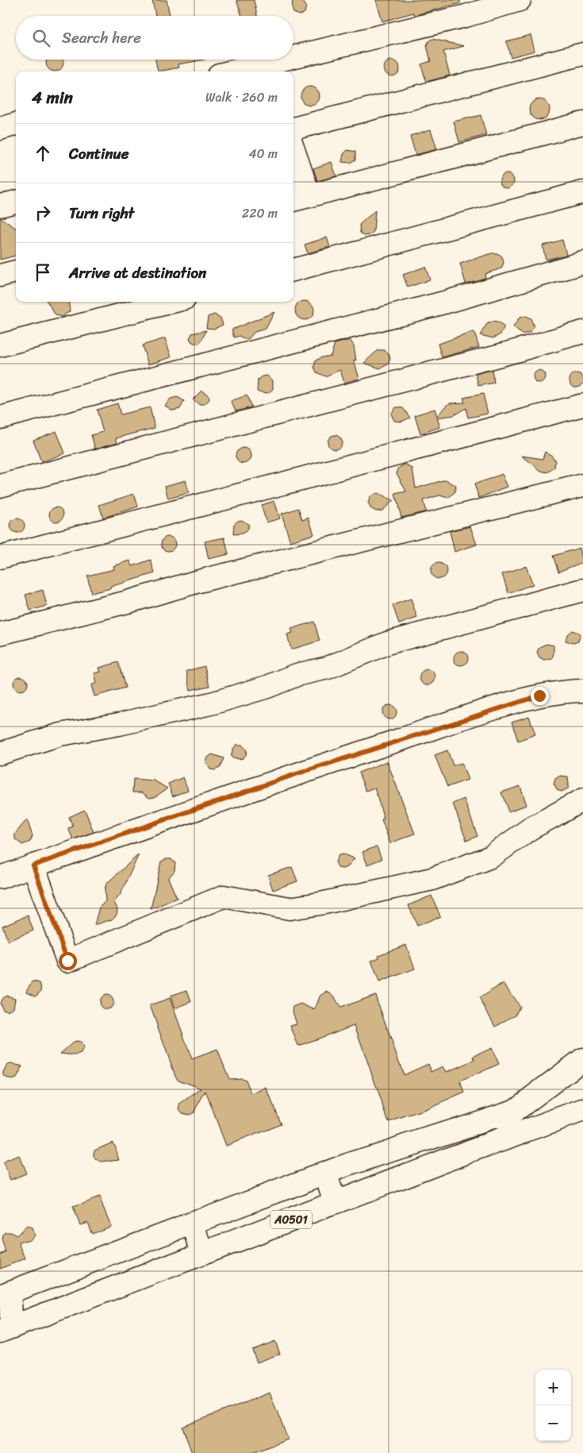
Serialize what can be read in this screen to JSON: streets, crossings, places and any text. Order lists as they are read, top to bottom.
{
  "streets": {
    "main road": ["A0501"]
  },
  "page": {
    "search": "Search here",
    "heading": ["4 min", "Walk · 260 m"],
    "list": [
      ["Continue", "40 m"],
      ["Turn right", "220 m"],
      "Arrive at destination"
    ],
    "map_buttons": ["+", "−"]
  }
}
